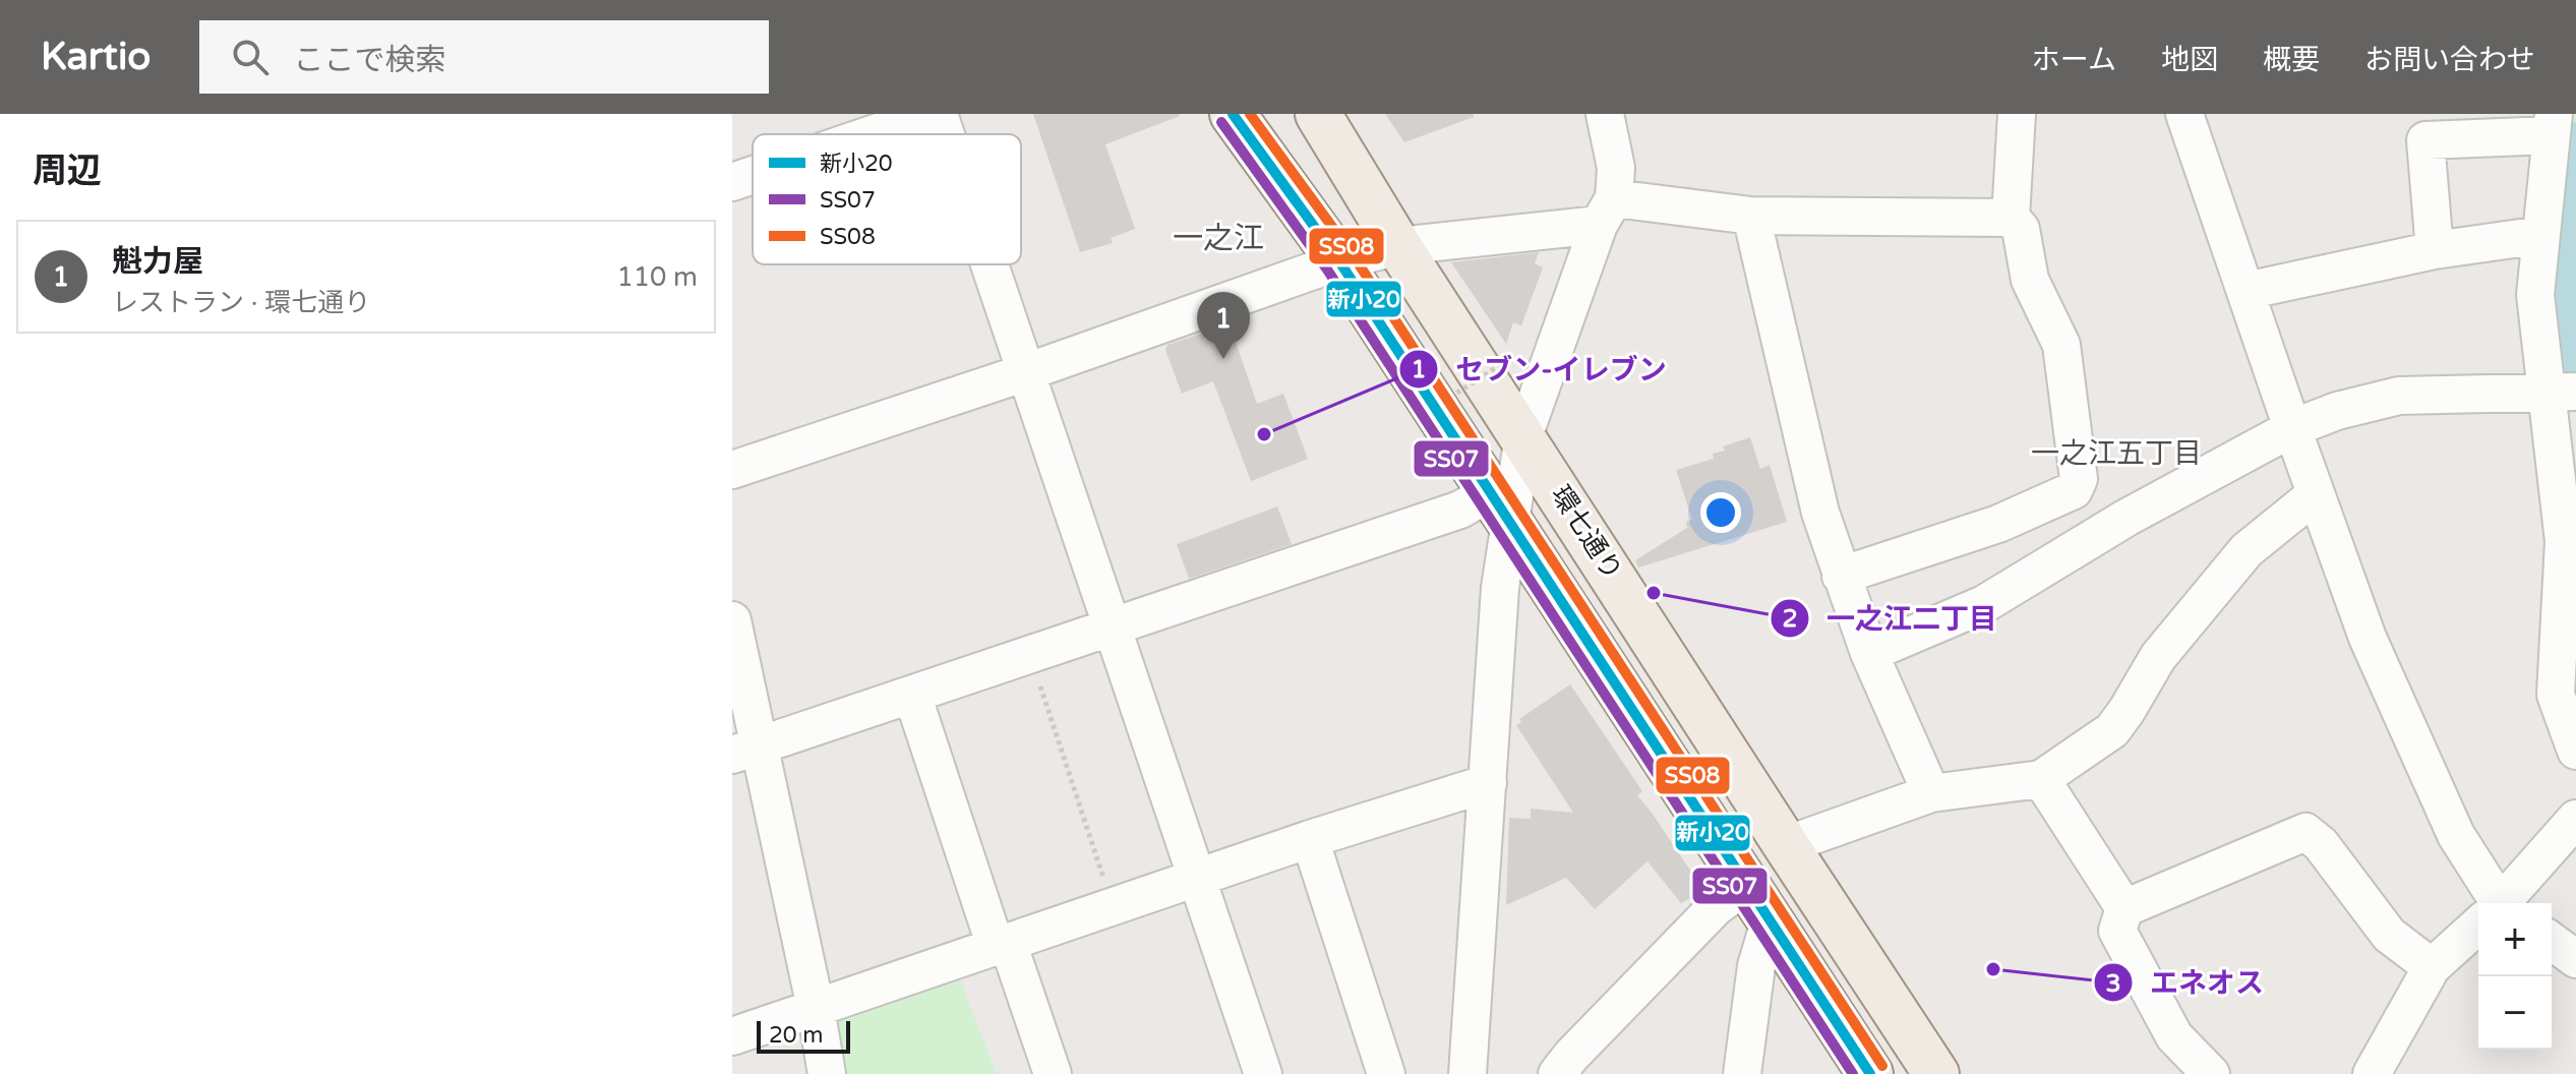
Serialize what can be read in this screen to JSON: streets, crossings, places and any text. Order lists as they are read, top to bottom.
{
  "streets": {
    "main road": ["環七通り"]
  },
  "districts": ["一之江", "一之江五丁目"],
  "places": ["セブン-イレブン", "一之江二丁目", "エネオス"],
  "lines": ["transit line 新小20", "transit line SS08", "transit line SS07"],
  "legend": ["新小20", "SS07", "SS08"],
  "scale_bar": "20 m",
  "page": {
    "header": "Kartio",
    "search": "ここで検索",
    "nav": [
      "ホーム",
      "地図",
      "概要",
      "お問い合わせ"
    ],
    "heading": "周辺",
    "list": [
      {
        "mark": "1",
        "name": "魁力屋",
        "note": "レストラン · 環七通り",
        "value": "110 m"
      }
    ],
    "pins": "1",
    "map_buttons": ["+", "−"],
    "scale": "20 m"
  }
}
